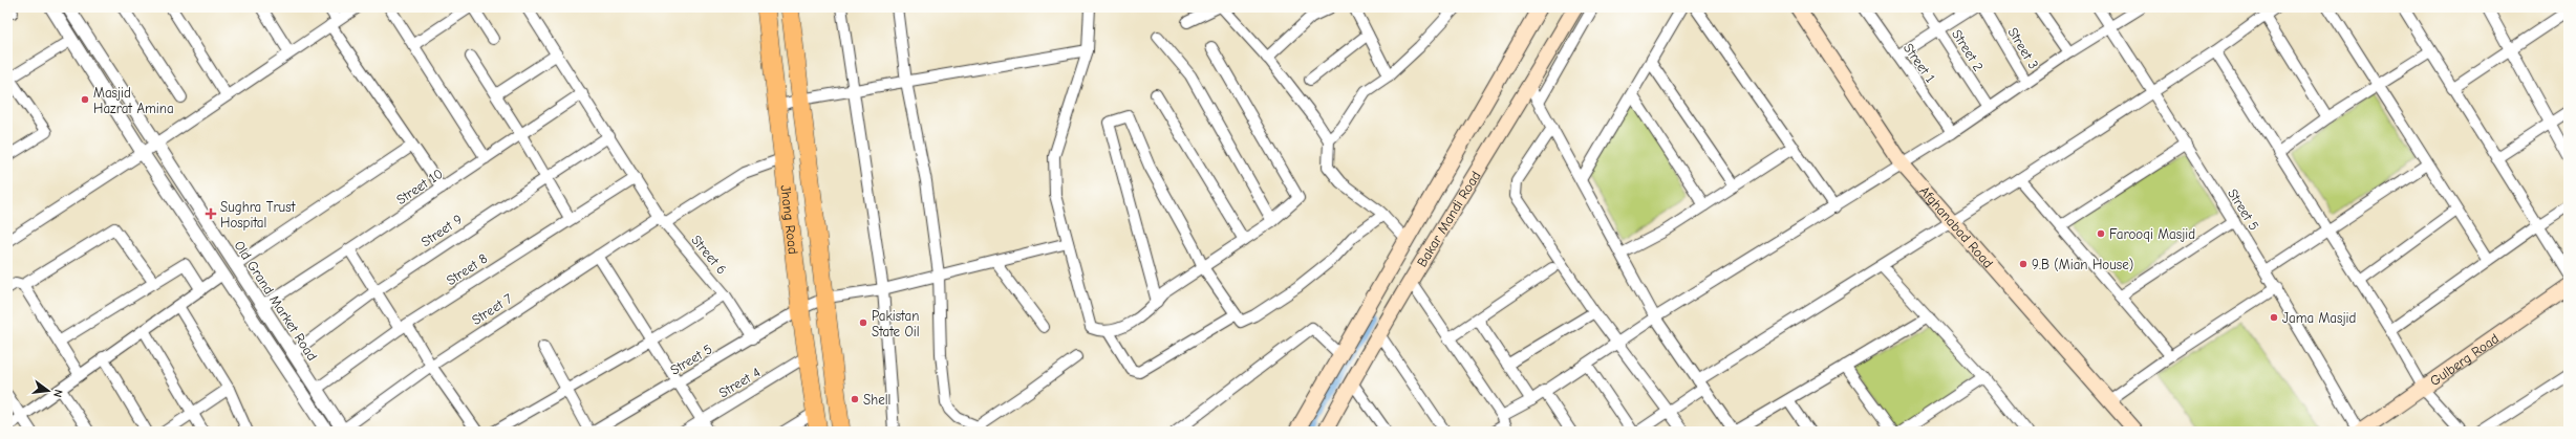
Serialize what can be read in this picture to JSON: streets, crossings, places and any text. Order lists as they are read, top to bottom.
{
  "streets": {
    "highway": ["Jhang Road"],
    "main road": ["Bakar Mandi Road", "Afghanabad Road", "Gulberg Road"],
    "street": [
      "Street 3",
      "Street 2",
      "Street 1",
      "Street 10",
      "Street 5",
      "Street 9",
      "Street 6",
      "Street 8",
      "Old Grand Market Road",
      "Street 7",
      "Street 4"
    ]
  },
  "crossings": [
    ["Street 10", "Street 6"],
    ["Street 10", "Old Grand Market Road"],
    ["Street 5", "Jhang Road"],
    ["Street 5", "Gulberg Road"],
    ["Jhang Road", "Street 7"],
    ["Jhang Road", "Street 4"],
    ["Street 9", "Street 6"],
    ["Street 9", "Old Grand Market Road"],
    ["Street 6", "Street 8"],
    ["Street 6", "Street 7"],
    ["Street 8", "Old Grand Market Road"],
    ["Old Grand Market Road", "Street 7"]
  ],
  "places": {
    "other": [
      "Masjid Hazrat Amina",
      "Farooqi Masjid",
      "9.B (Mian House)",
      "Jama Masjid",
      "Pakistan State Oil",
      "Shell"
    ],
    "health": ["Sughra Trust Hospital"]
  },
  "north": "right"
}
